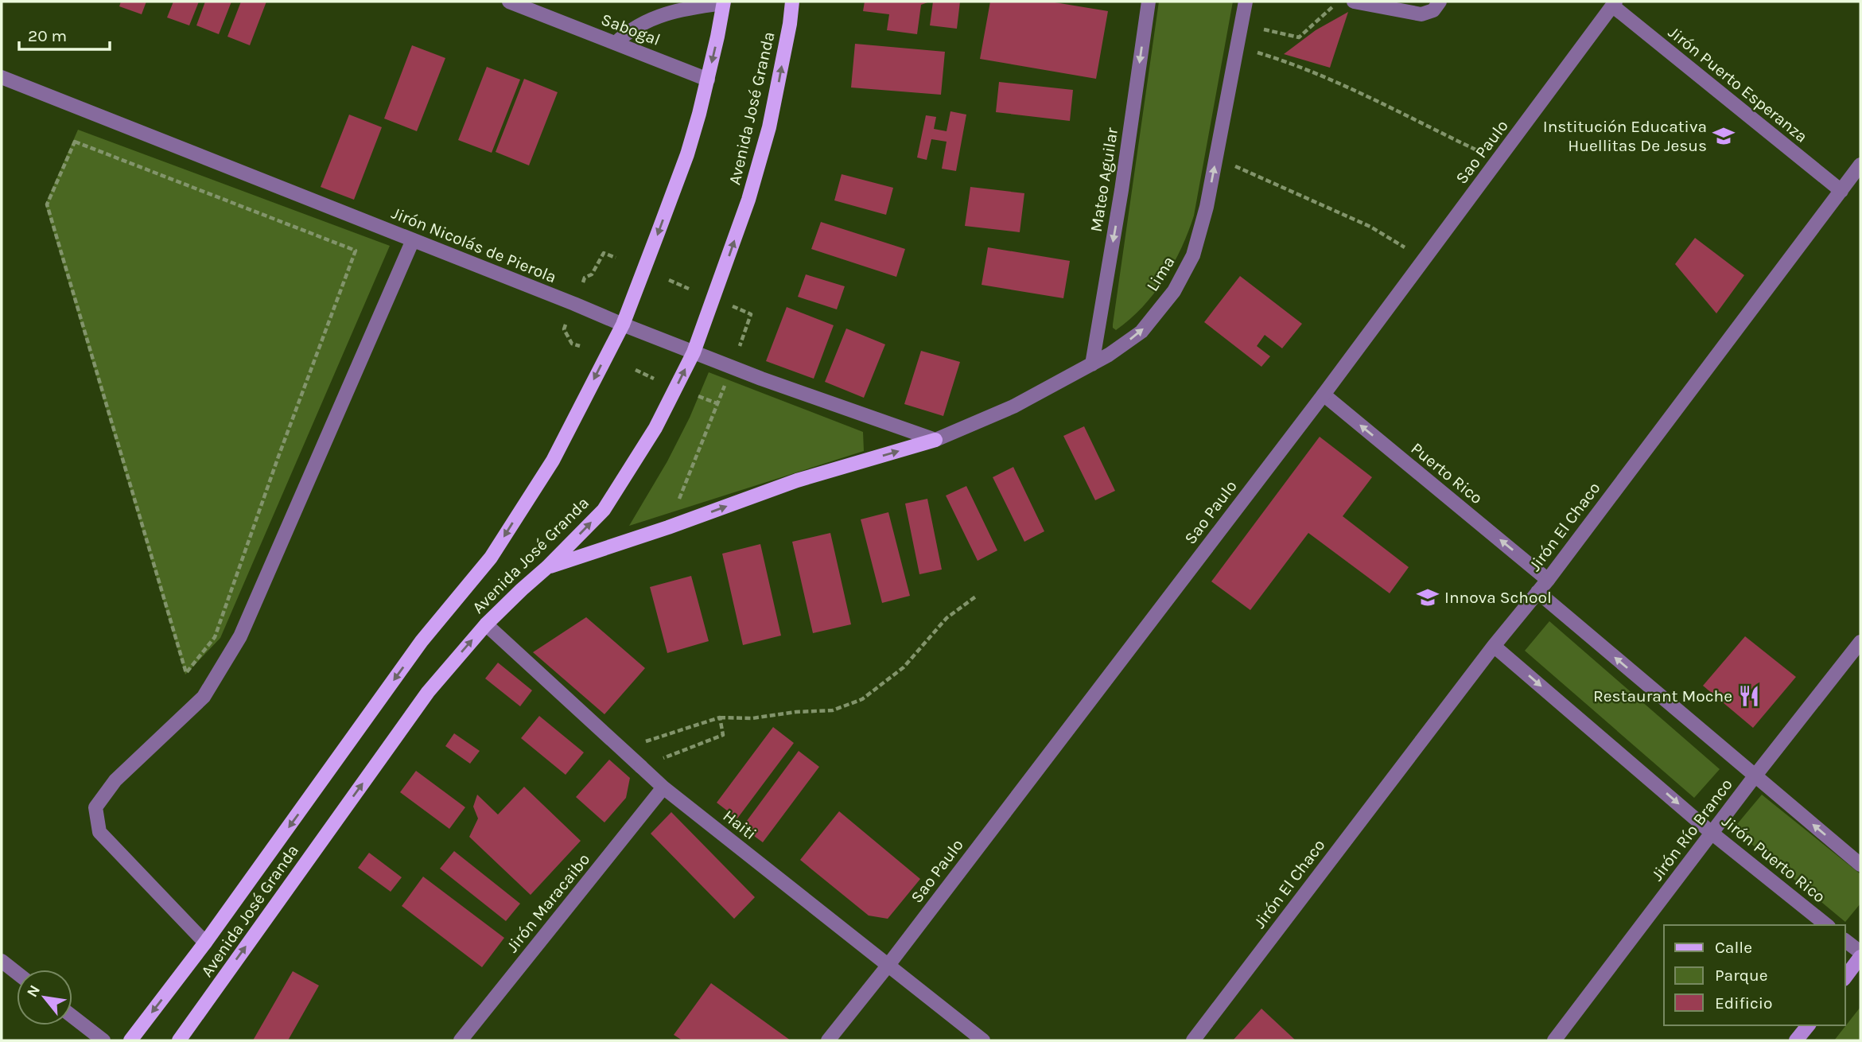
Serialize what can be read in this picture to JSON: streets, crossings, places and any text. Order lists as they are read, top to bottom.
{
  "streets": {
    "main road": ["Avenida José Granda"],
    "street": [
      "Sabogal",
      "Jirón Puerto Esperanza",
      "Sao Paulo",
      "Mateo Aguilar",
      "Jirón Nicolás de Pierola",
      "Lima",
      "Puerto Rico",
      "Jirón El Chaco",
      "Haiti",
      "Jirón Río Branco",
      "Jirón Puerto Rico",
      "Jirón Maracaibo"
    ]
  },
  "crossings": [
    ["Sabogal", "Avenida José Granda"],
    ["Jirón Puerto Esperanza", "Sao Paulo"],
    ["Jirón Puerto Esperanza", "Jirón El Chaco"],
    ["Avenida José Granda", "Jirón Nicolás de Pierola"],
    ["Avenida José Granda", "Haiti"],
    ["Sao Paulo", "Puerto Rico"],
    ["Sao Paulo", "Haiti"],
    ["Mateo Aguilar", "Lima"],
    ["Jirón Nicolás de Pierola", "Lima"],
    ["Puerto Rico", "Jirón El Chaco"],
    ["Jirón El Chaco", "Jirón Puerto Rico"],
    ["Haiti", "Jirón Maracaibo"],
    ["Jirón Río Branco", "Jirón Puerto Rico"]
  ],
  "one_way": ["Mateo Aguilar", "Lima", "Puerto Rico"],
  "places": {
    "school or university": ["Institución Educativa Huellitas De Jesus", "Innova School"],
    "restaurant": ["Restaurant Moche"]
  },
  "legend": ["Calle", "Parque", "Edificio"],
  "scale_bar": "20 m",
  "north": "top left"
}
